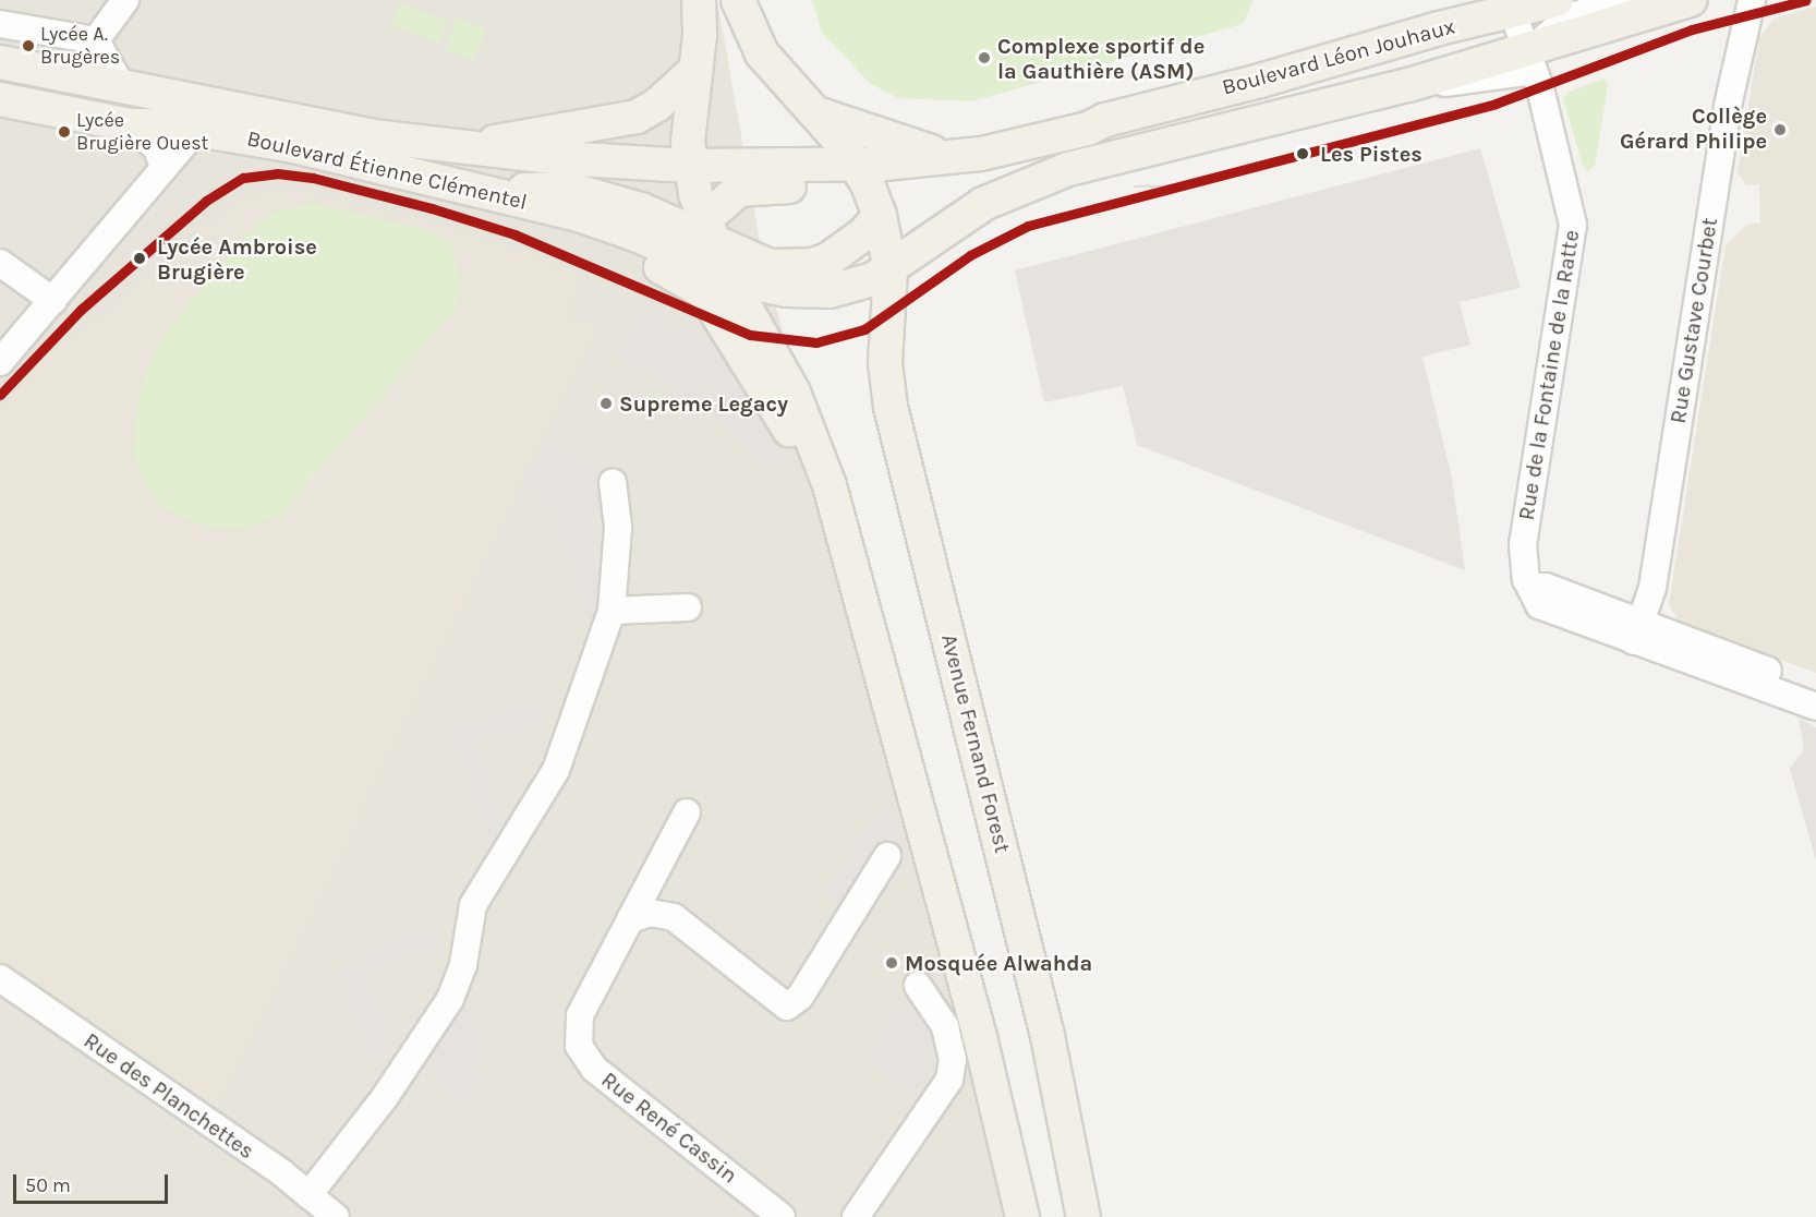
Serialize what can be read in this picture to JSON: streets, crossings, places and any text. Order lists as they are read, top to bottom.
{
  "streets": {
    "main road": ["Boulevard Léon Jouhaux", "Boulevard Étienne Clémentel", "Avenue Fernand Forest"],
    "street": [
      "Rue Gustave Courbet",
      "Rue de la Fontaine de la Ratte",
      "Rue des Planchettes",
      "Rue René Cassin"
    ]
  },
  "crossings": [
    ["Boulevard Léon Jouhaux", "Boulevard Étienne Clémentel"],
    ["Boulevard Léon Jouhaux", "Rue de la Fontaine de la Ratte"],
    ["Boulevard Léon Jouhaux", "Avenue Fernand Forest"],
    ["Boulevard Étienne Clémentel", "Avenue Fernand Forest"],
    ["Rue Gustave Courbet", "Rue de la Fontaine de la Ratte"]
  ],
  "places": [
    "Lycée A. Brugères",
    "Complexe sportif de la Gauthière (ASM)",
    "Collège Gérard Philipe",
    "Lycée Brugière Ouest",
    "Les Pistes",
    "Lycée Ambroise Brugière",
    "Supreme Legacy",
    "Mosquée Alwahda"
  ],
  "scale_bar": "50 m"
}
